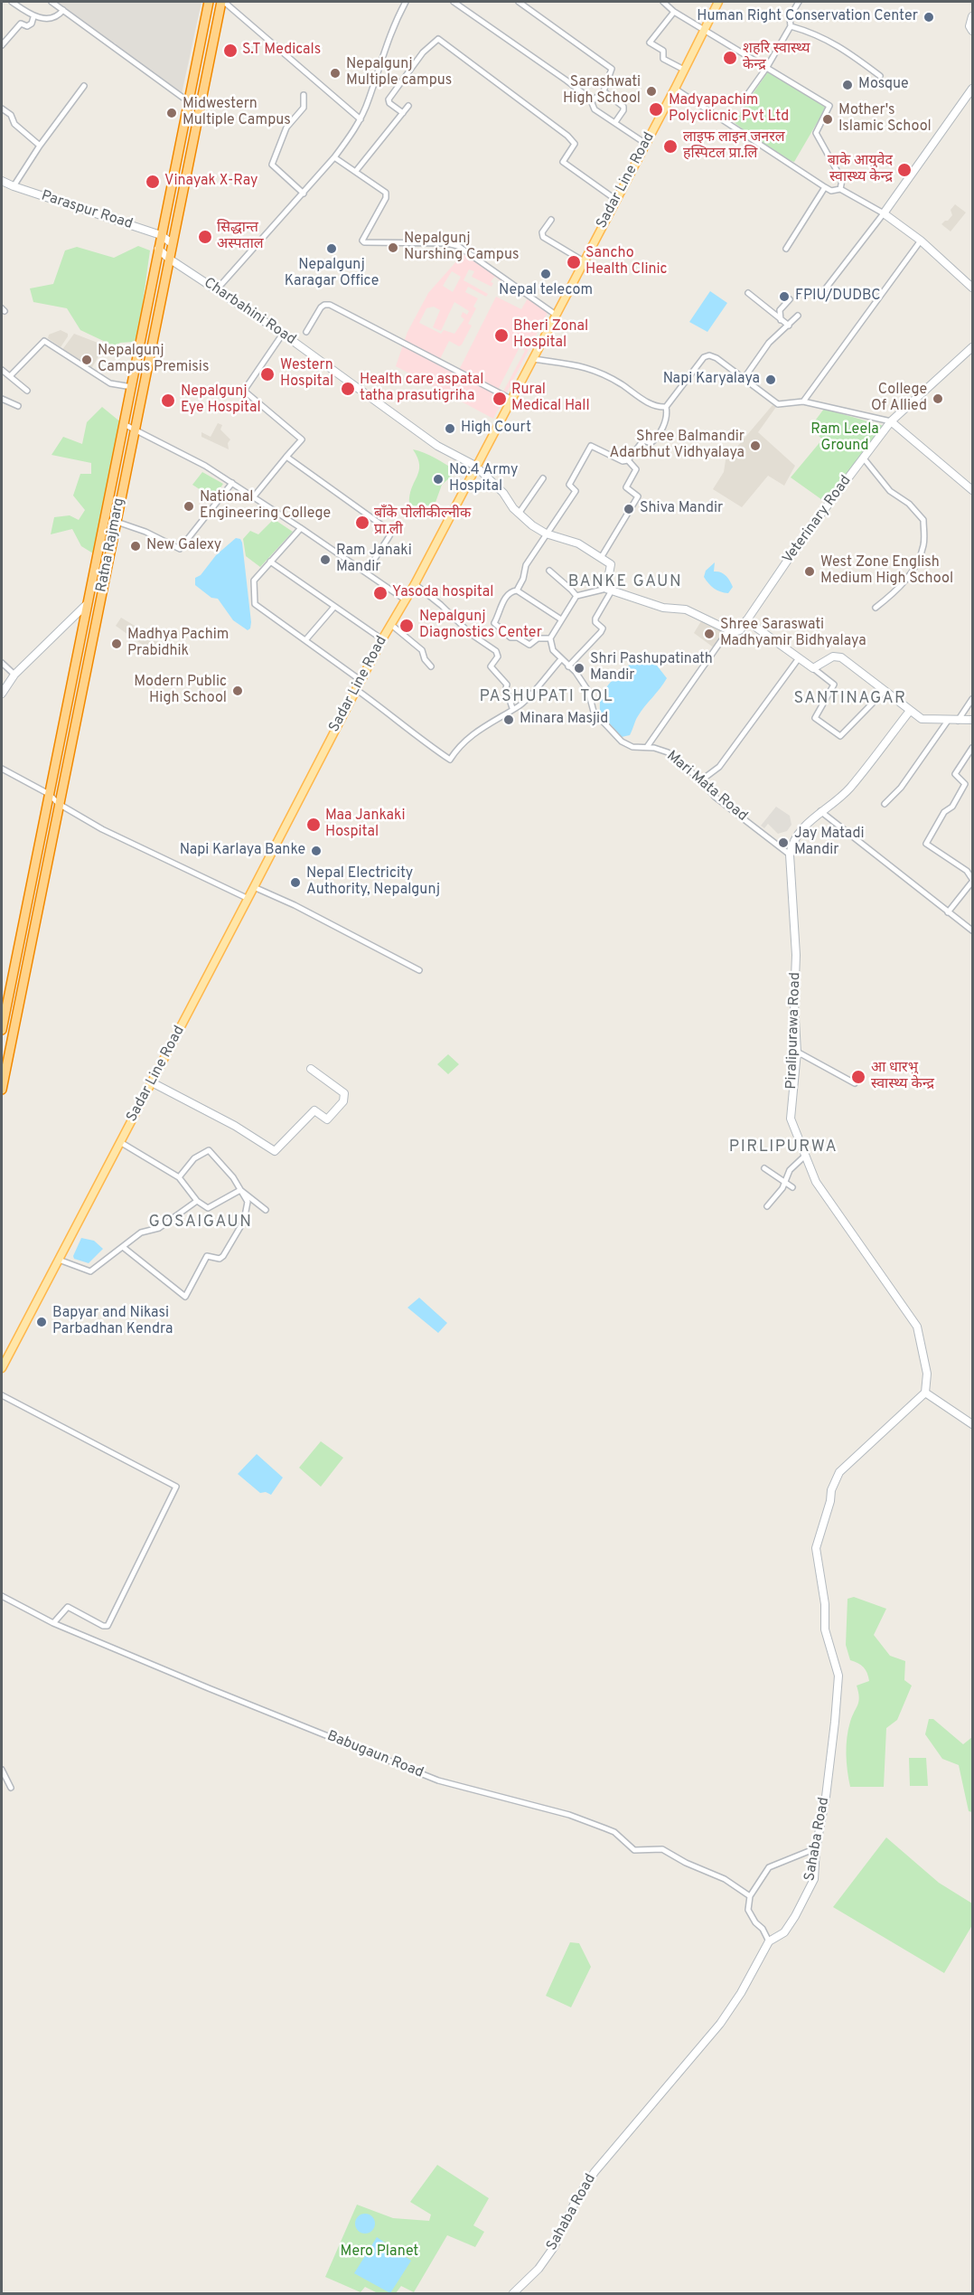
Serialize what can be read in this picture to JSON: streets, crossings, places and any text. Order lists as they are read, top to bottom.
{
  "streets": {
    "highway": ["Ratna Rajmarg"],
    "main road": ["Sadar Line Road"],
    "street": [
      "Paraspur Road",
      "Charbahini Road",
      "Veterinary Road",
      "Mari Mata Road",
      "Piralipurawa Road",
      "Babugaun Road",
      "Sahaba Road"
    ]
  },
  "crossings": [
    ["Sadar Line Road", "Charbahini Road"],
    ["Paraspur Road", "Ratna Rajmarg"],
    ["Charbahini Road", "Ratna Rajmarg"],
    ["Mari Mata Road", "Piralipurawa Road"],
    ["Piralipurawa Road", "Sahaba Road"]
  ],
  "districts": [
    "BANKE GAUN",
    "PASHUPATI TOL",
    "SANTINAGAR",
    "PIRLIPURWA",
    "GOSAIGAUN"
  ],
  "parks": ["Ram Leela Ground", "Mero Planet"],
  "places": [
    "Human Right Conservation Center",
    "S.T Medicals",
    "शहरि स्वास्थ्य केन्द्र",
    "Nepalgunj Multiple campus",
    "Mosque",
    "Sarashwati High School",
    "Madyapachim Polyclicnic Pvt Ltd",
    "Midwestern Multiple Campus",
    "Mother's Islamic School",
    "लाइफ लाइन जनरल हस्पिटल प्रा.लि",
    "बाके आयुवेद स्वास्थ्य केन्द्र",
    "Vinayak X-Ray",
    "सिद्धान्त अस्पताल",
    "Nepalgunj Nurshing Campus",
    "Nepalgunj Karagar Office",
    "Sancho Health Clinic",
    "Nepal telecom",
    "FPIU/DUDBC",
    "Bheri Zonal Hospital",
    "Nepalgunj Campus Premisis",
    "Western Hospital",
    "Napi Karyalaya",
    "Health care aspatal tatha prasutigriha",
    "Rural Medical Hall",
    "College Of Allied",
    "Nepalgunj Eye Hospital",
    "High Court",
    "Shree Balmandir Adarbhut Vidhyalaya",
    "No.4 Army Hospital",
    "National Engineering College",
    "Shiva Mandir",
    "बाँके पोलीकील्नीक प्रा.ली",
    "New Galexy",
    "Ram Janaki Mandir",
    "West Zone English Medium High School",
    "Yasoda hospital",
    "Nepalgunj Diagnostics Center",
    "Shree Saraswati Madhyamir Bidhyalaya",
    "Madhya Pachim Prabidhik",
    "Shri Pashupatinath Mandir",
    "Modern Public High School",
    "Minara Masjid",
    "Maa Jankaki Hospital",
    "Jay Matadi Mandir",
    "Napi Karlaya Banke",
    "Nepal Electricity Authority, Nepalgunj",
    "आ धारभु स्वास्थ्य केन्द्र",
    "Bapyar and Nikasi Parbadhan Kendra"
  ]
}
